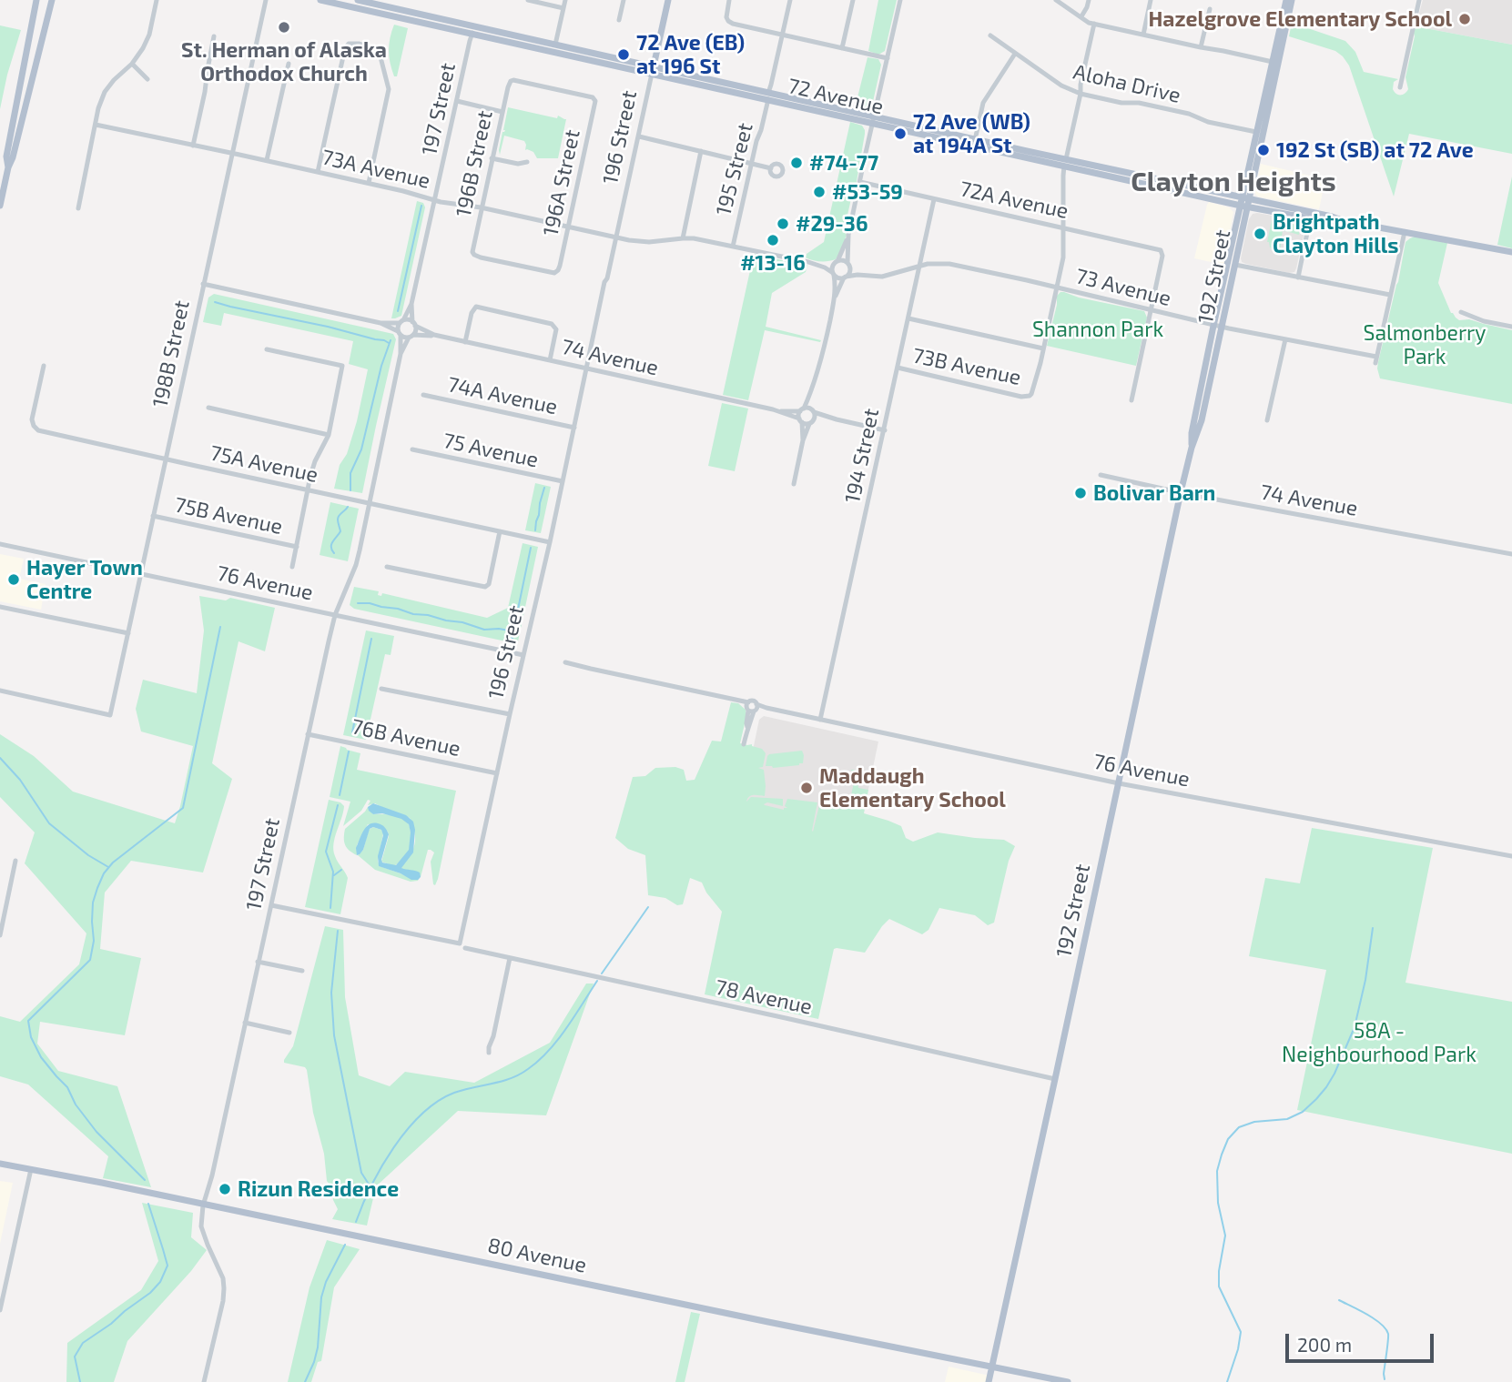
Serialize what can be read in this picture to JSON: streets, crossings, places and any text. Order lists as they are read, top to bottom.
{
  "streets": {
    "main road": [
      "72 Avenue",
      "196 Street",
      "192 Street",
      "80 Avenue"
    ],
    "street": [
      "Aloha Drive",
      "197 Street",
      "196B Street",
      "73A Avenue",
      "195 Street",
      "196A Street",
      "72A Avenue",
      "73 Avenue",
      "198B Street",
      "74 Avenue",
      "73B Avenue",
      "74A Avenue",
      "75 Avenue",
      "194 Street",
      "75A Avenue",
      "75B Avenue",
      "76 Avenue",
      "76B Avenue",
      "78 Avenue"
    ]
  },
  "crossings": [
    ["Aloha Drive", "192 Street"],
    ["72 Avenue", "197 Street"],
    ["72 Avenue", "196 Street"],
    ["72 Avenue", "195 Street"],
    ["72 Avenue", "192 Street"],
    ["197 Street", "196 Street"],
    ["197 Street", "73A Avenue"],
    ["197 Street", "74 Avenue"],
    ["197 Street", "75A Avenue"],
    ["197 Street", "76 Avenue"],
    ["197 Street", "76B Avenue"],
    ["197 Street", "80 Avenue"],
    ["196 Street", "73A Avenue"],
    ["196 Street", "74 Avenue"],
    ["196 Street", "74A Avenue"],
    ["196 Street", "75 Avenue"],
    ["196 Street", "75A Avenue"],
    ["196 Street", "76 Avenue"],
    ["196 Street", "76B Avenue"],
    ["196B Street", "73A Avenue"],
    ["196B Street", "196A Street"],
    ["73A Avenue", "196A Street"],
    ["73A Avenue", "198B Street"],
    ["72A Avenue", "73 Avenue"],
    ["72A Avenue", "194 Street"],
    ["192 Street", "73 Avenue"],
    ["192 Street", "74 Avenue"],
    ["192 Street", "76 Avenue"],
    ["192 Street", "78 Avenue"],
    ["192 Street", "80 Avenue"],
    ["73 Avenue", "194 Street"],
    ["198B Street", "75A Avenue"],
    ["198B Street", "75B Avenue"],
    ["198B Street", "76 Avenue"],
    ["73B Avenue", "194 Street"],
    ["194 Street", "76 Avenue"]
  ],
  "districts": ["Clayton Heights"],
  "parks": ["Shannon Park", "Salmonberry Park", "58A - Neighbourhood Park"],
  "places": [
    "Hazelgrove Elementary School",
    "St. Herman of Alaska Orthodox Church",
    "72 Ave (EB) at 196 St",
    "72 Ave (WB) at 194A St",
    "192 St (SB) at 72 Ave",
    "#74-77",
    "#53-59",
    "#29-36",
    "Brightpath Clayton Hills",
    "#13-16",
    "Bolivar Barn",
    "Hayer Town Centre",
    "Maddaugh Elementary School",
    "Rizun Residence"
  ],
  "scale_bar": "200 m"
}
